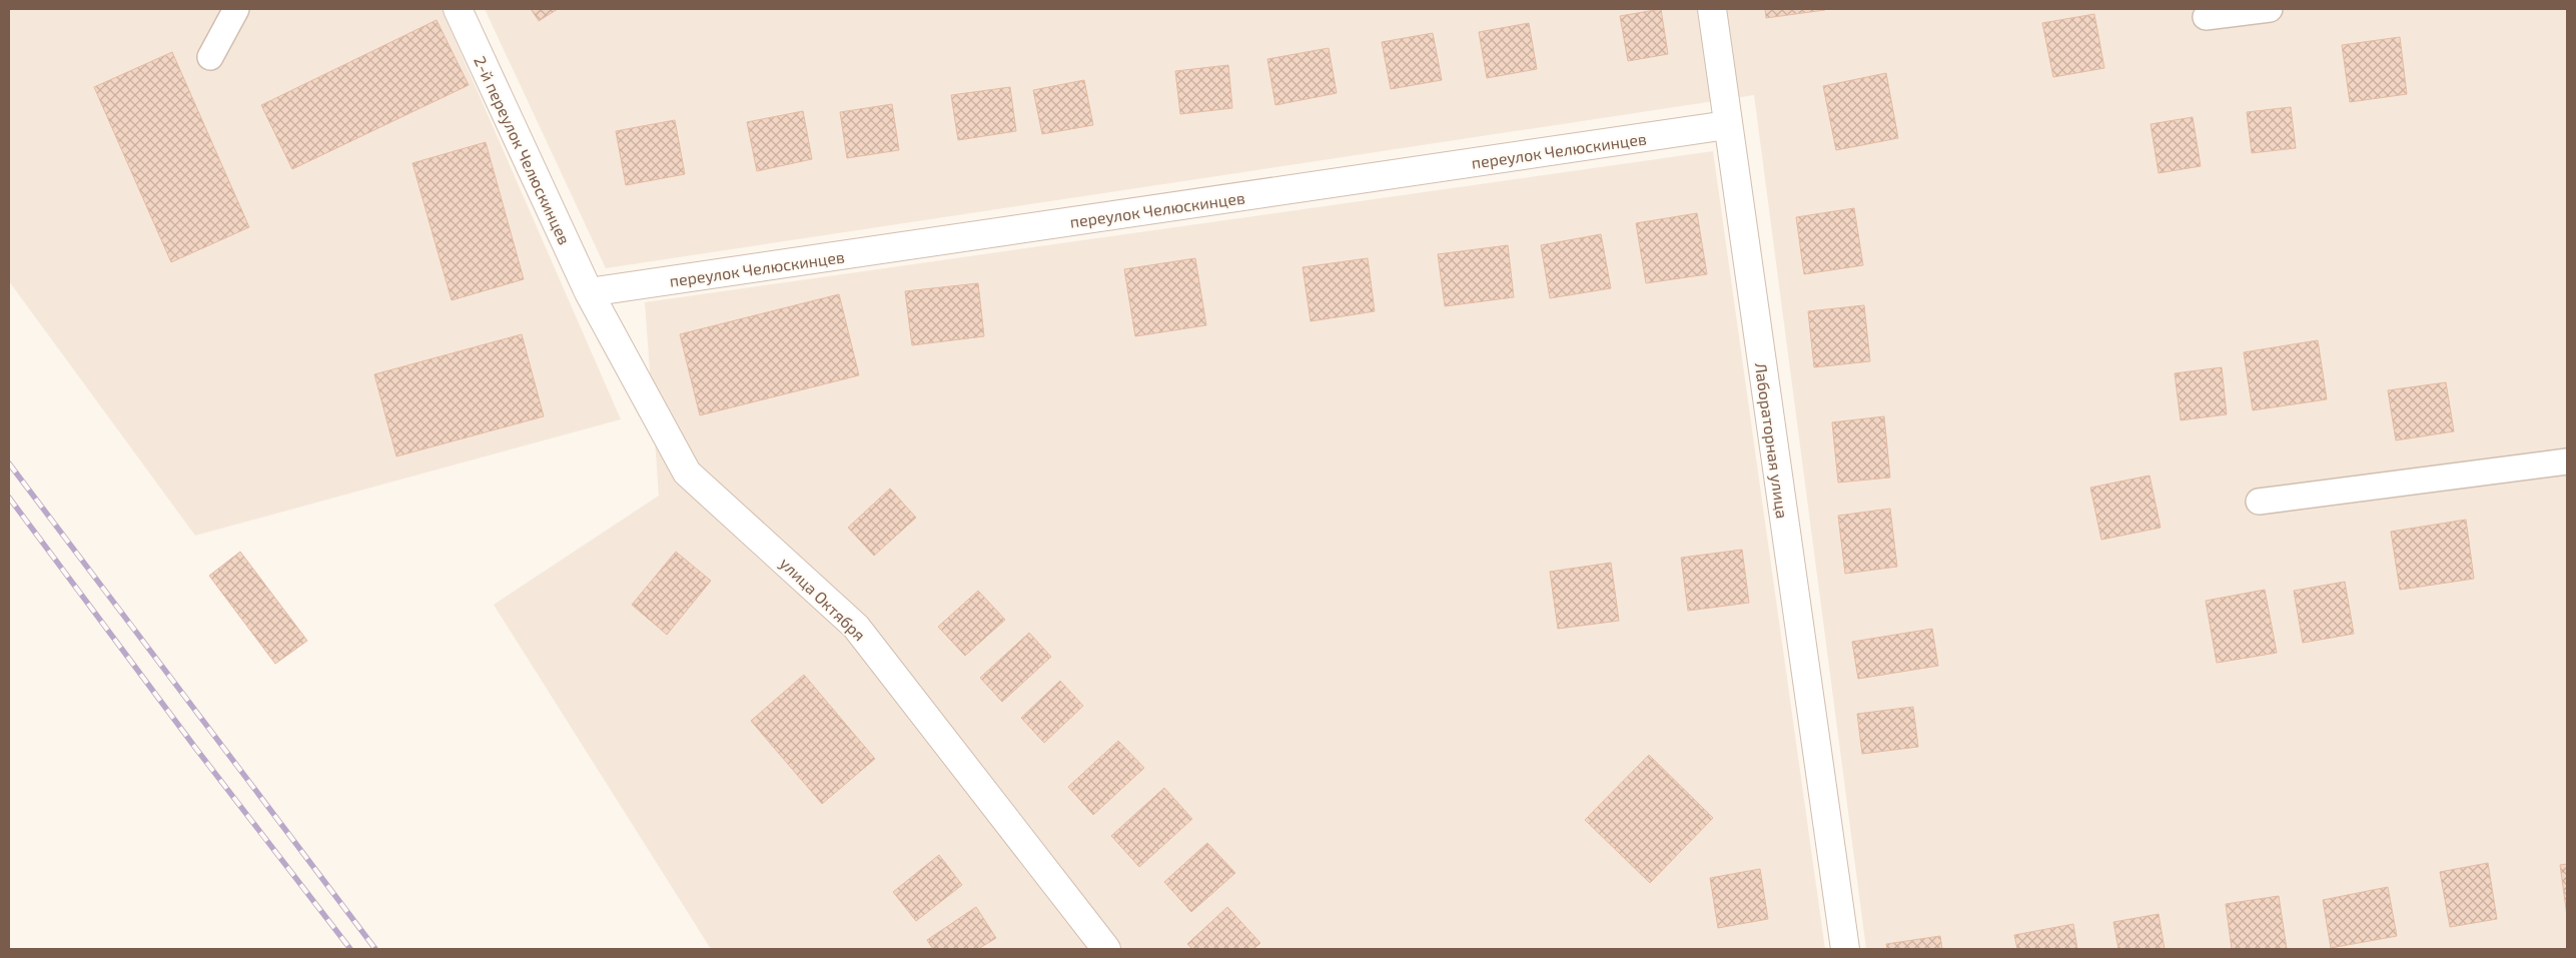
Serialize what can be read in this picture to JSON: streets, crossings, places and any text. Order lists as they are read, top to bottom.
{
  "streets": {
    "street": [
      "2-й переулок Челюскинцев",
      "переулок Челюскинцев",
      "Лабораторная улица",
      "улица Октября"
    ]
  },
  "crossings": [
    ["2-й переулок Челюскинцев", "переулок Челюскинцев"],
    ["2-й переулок Челюскинцев", "улица Октября"],
    ["переулок Челюскинцев", "Лабораторная улица"],
    ["переулок Челюскинцев", "улица Октября"]
  ]
}
